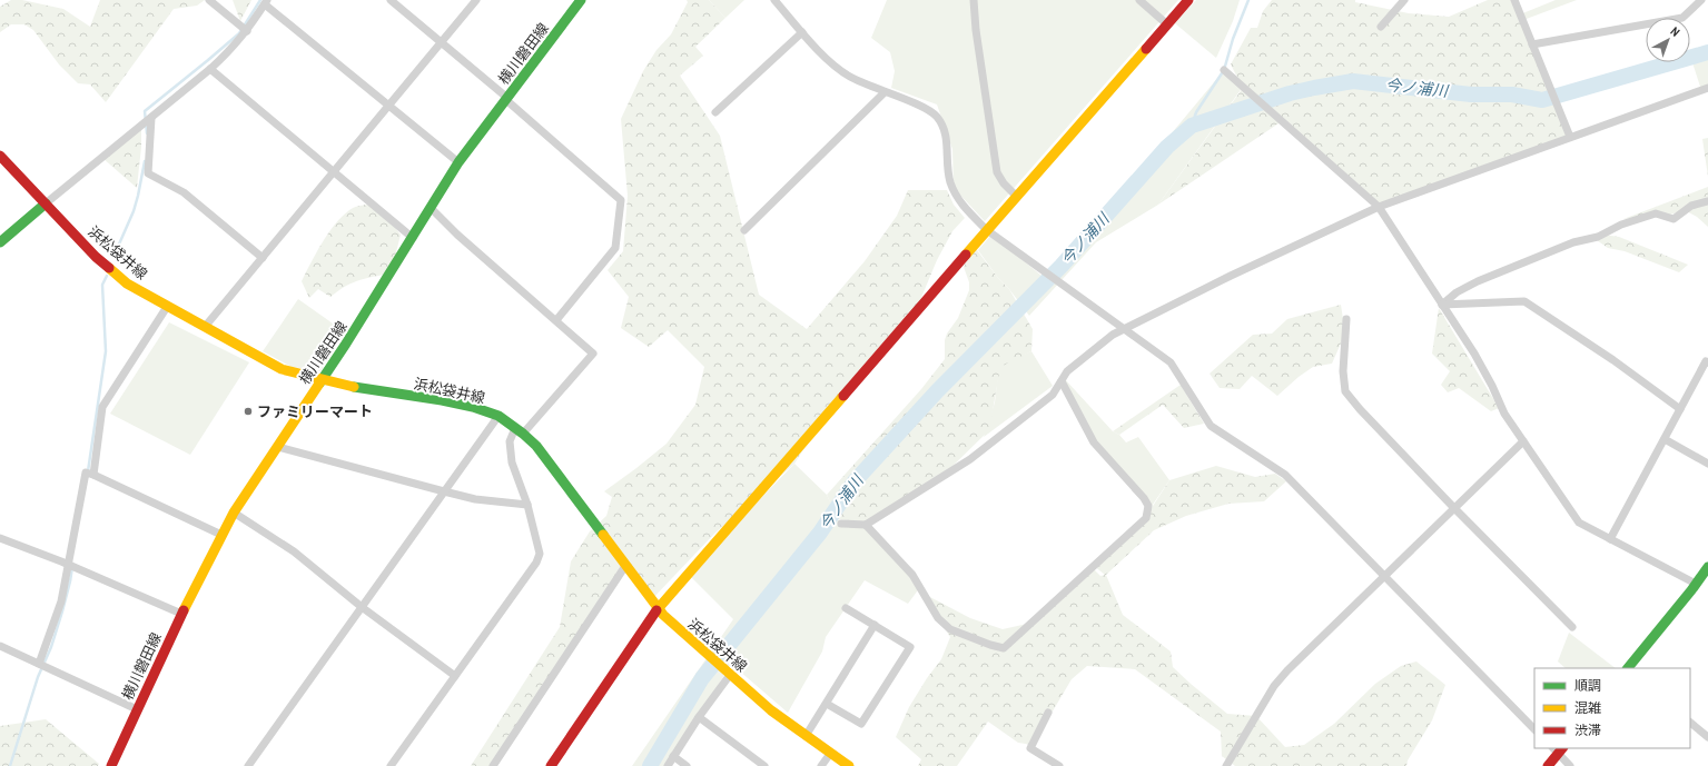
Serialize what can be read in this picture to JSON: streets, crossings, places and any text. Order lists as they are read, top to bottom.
{
  "streets": {
    "main road": ["横川磐田線", "浜松袋井線"]
  },
  "crossings": [
    ["横川磐田線", "浜松袋井線"]
  ],
  "water": ["今ノ浦川"],
  "places": ["ファミリーマート"],
  "legend": ["順調", "混雑", "渋滞"],
  "north": "top right"
}
